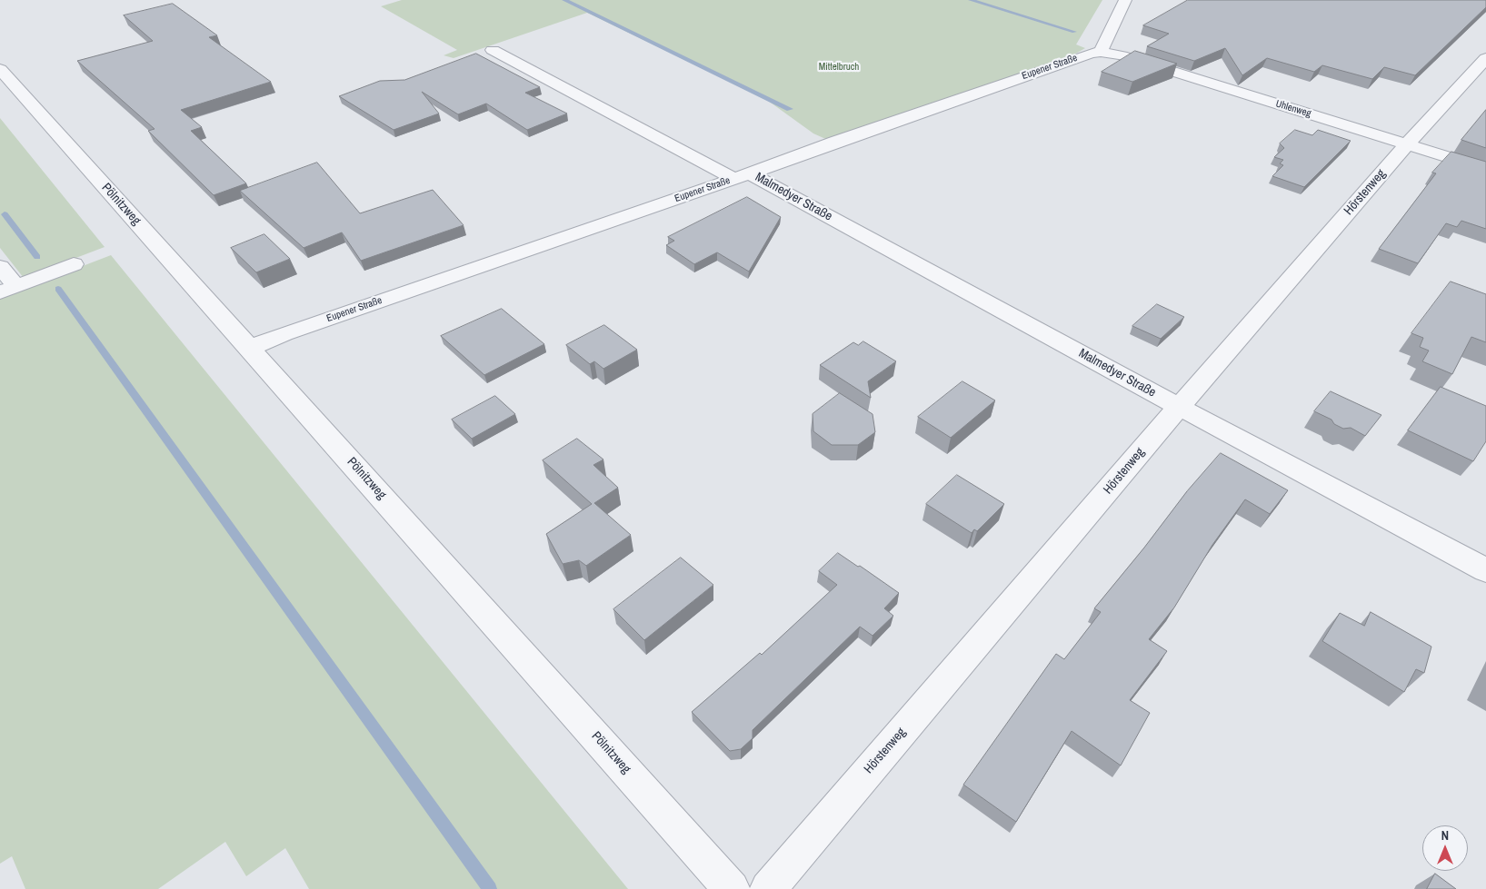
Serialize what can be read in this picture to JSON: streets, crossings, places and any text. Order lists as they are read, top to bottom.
{
  "streets": {
    "street": [
      "Eupener Straße",
      "Uhlenweg",
      "Hörstenweg",
      "Malmedyer Straße",
      "Pölnitzweg"
    ]
  },
  "crossings": [
    ["Eupener Straße", "Uhlenweg"],
    ["Eupener Straße", "Malmedyer Straße"],
    ["Eupener Straße", "Pölnitzweg"],
    ["Uhlenweg", "Hörstenweg"],
    ["Hörstenweg", "Malmedyer Straße"]
  ],
  "parks": ["Mittelbruch"],
  "north": "top"
}
